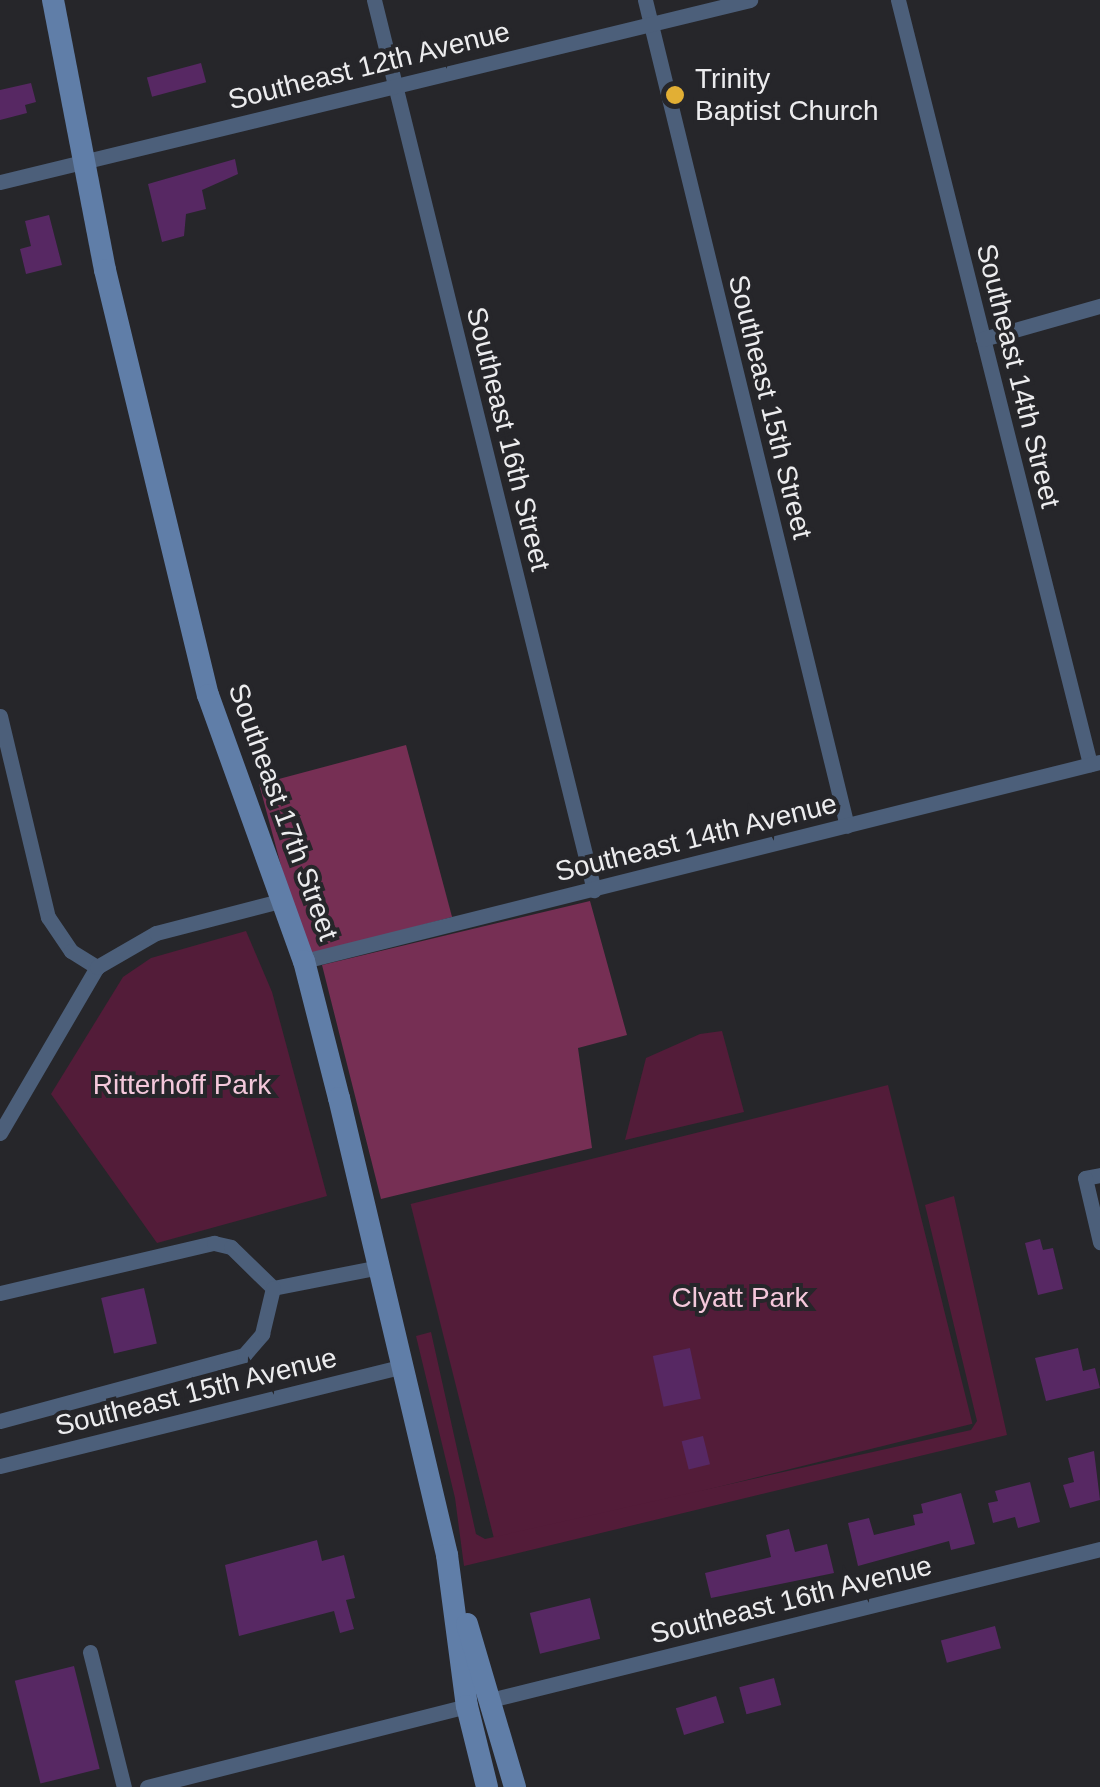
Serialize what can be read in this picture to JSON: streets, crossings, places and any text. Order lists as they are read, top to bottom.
{
  "streets": {
    "main road": ["Southeast 17th Street"],
    "street": [
      "Southeast 12th Avenue",
      "Southeast 14th Street",
      "Southeast 15th Street",
      "Southeast 16th Street",
      "Southeast 14th Avenue",
      "Southeast 15th Avenue",
      "Southeast 16th Avenue"
    ]
  },
  "crossings": [
    ["Southeast 12th Avenue", "Southeast 15th Street"],
    ["Southeast 12th Avenue", "Southeast 16th Street"],
    ["Southeast 12th Avenue", "Southeast 17th Street"],
    ["Southeast 14th Street", "Southeast 14th Avenue"],
    ["Southeast 15th Street", "Southeast 14th Avenue"],
    ["Southeast 16th Street", "Southeast 14th Avenue"],
    ["Southeast 17th Street", "Southeast 14th Avenue"],
    ["Southeast 17th Street", "Southeast 15th Avenue"],
    ["Southeast 17th Street", "Southeast 16th Avenue"]
  ],
  "parks": ["Ritterhoff Park", "Clyatt Park"],
  "places": ["Trinity Baptist Church"]
}
